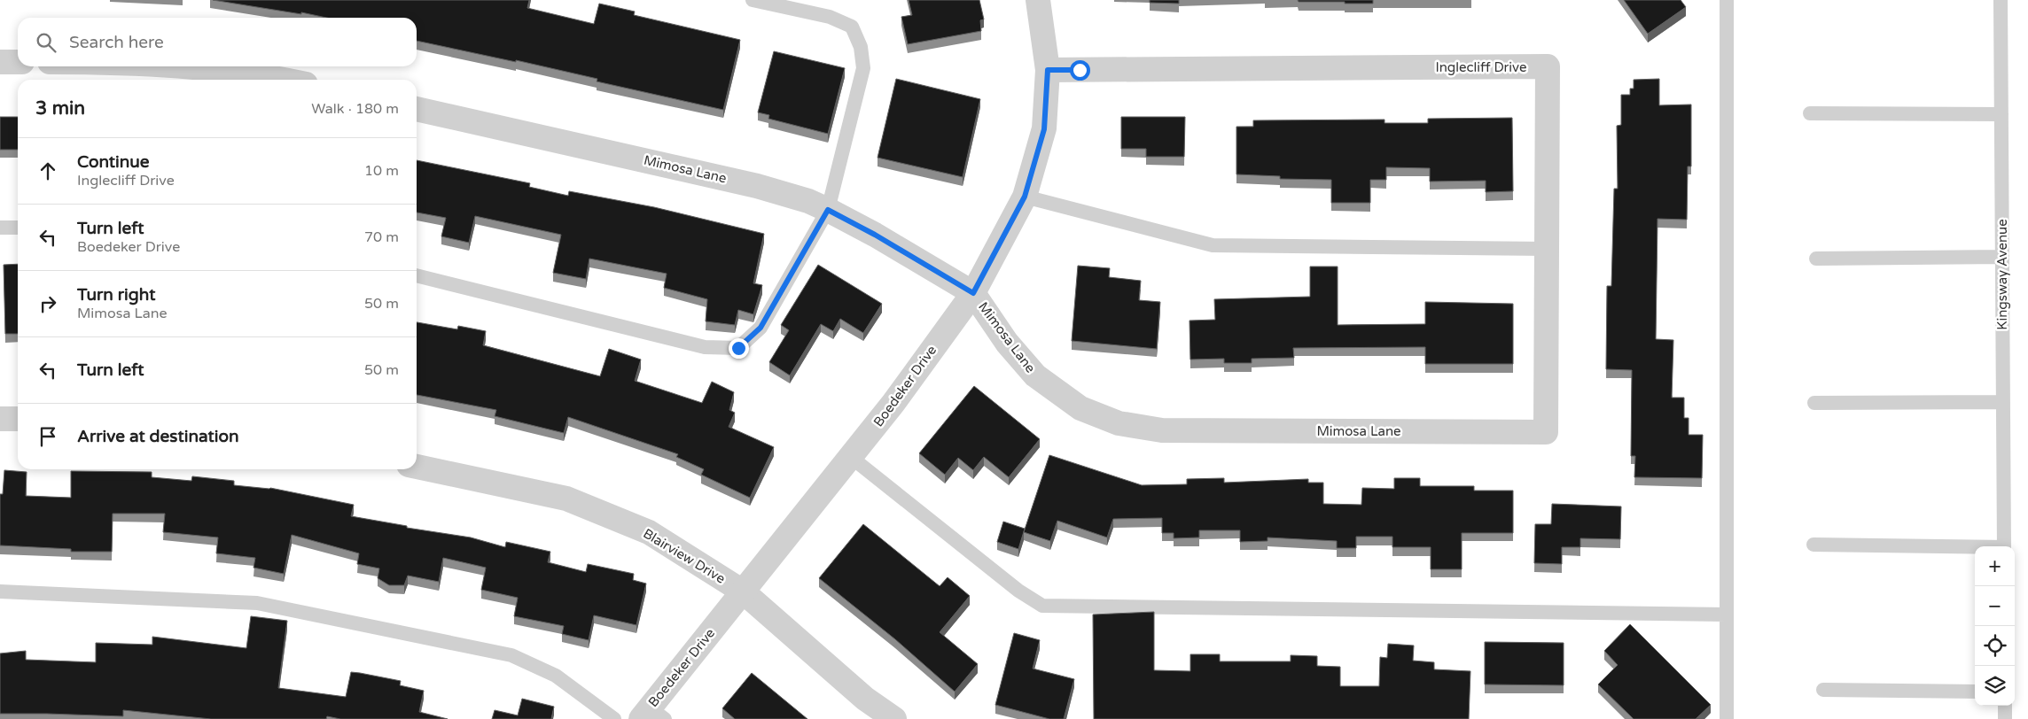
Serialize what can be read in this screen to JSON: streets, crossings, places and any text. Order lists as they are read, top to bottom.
{
  "streets": {
    "street": [
      "Inglecliff Drive",
      "Mimosa Lane",
      "Boedeker Drive",
      "Blairview Drive"
    ],
    "lane": ["Kingsway Avenue"]
  },
  "crossings": [
    ["Inglecliff Drive", "Mimosa Lane"],
    ["Inglecliff Drive", "Boedeker Drive"],
    ["Mimosa Lane", "Boedeker Drive"],
    ["Boedeker Drive", "Blairview Drive"]
  ],
  "page": {
    "search": "Search here",
    "heading": ["3 min", "Walk · 180 m"],
    "list": [
      ["Continue", "Inglecliff Drive", "10 m"],
      ["Turn left", "Boedeker Drive", "70 m"],
      ["Turn right", "Mimosa Lane", "50 m"],
      ["Turn left", "50 m"],
      "Arrive at destination"
    ],
    "map_buttons": ["+", "−"]
  }
}
